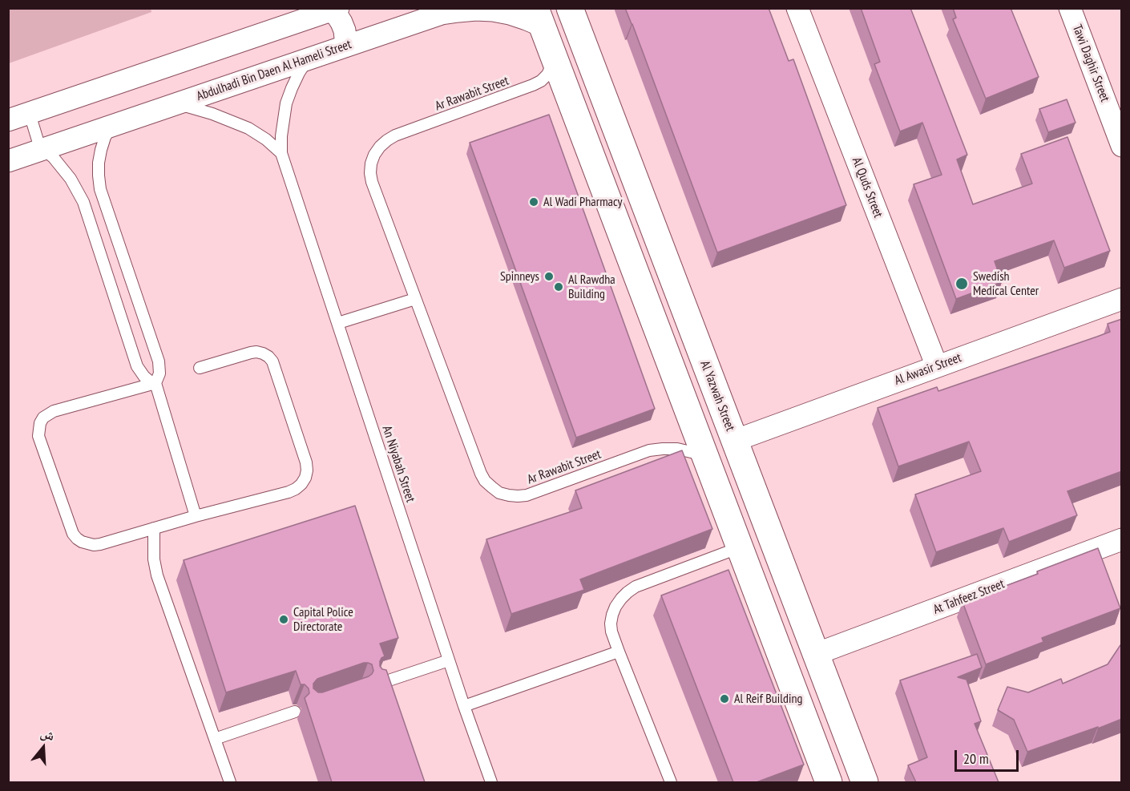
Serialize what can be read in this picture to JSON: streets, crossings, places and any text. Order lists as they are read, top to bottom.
{
  "streets": {
    "street": [
      "Tawi Daghir Street",
      "Abdulhadi Bin Daen Al Hameli Street",
      "Al Quds Street",
      "Al Awasir Street",
      "Al Yazwah Street",
      "At Tahfeez Street"
    ],
    "lane": ["Ar Rawabit Street", "An Niyabah Street"]
  },
  "crossings": [
    ["Abdulhadi Bin Daen Al Hameli Street", "An Niyabah Street"],
    ["Al Quds Street", "Al Awasir Street"],
    ["Al Awasir Street", "Al Yazwah Street"],
    ["Al Yazwah Street", "At Tahfeez Street"]
  ],
  "places": [
    "Al Wadi Pharmacy",
    "Spinneys",
    "Swedish Medical Center",
    "Al Rawdha Building",
    "Capital Police Directorate",
    "Al Reif Building"
  ],
  "scale_bar": "20 m",
  "north": "top"
}
